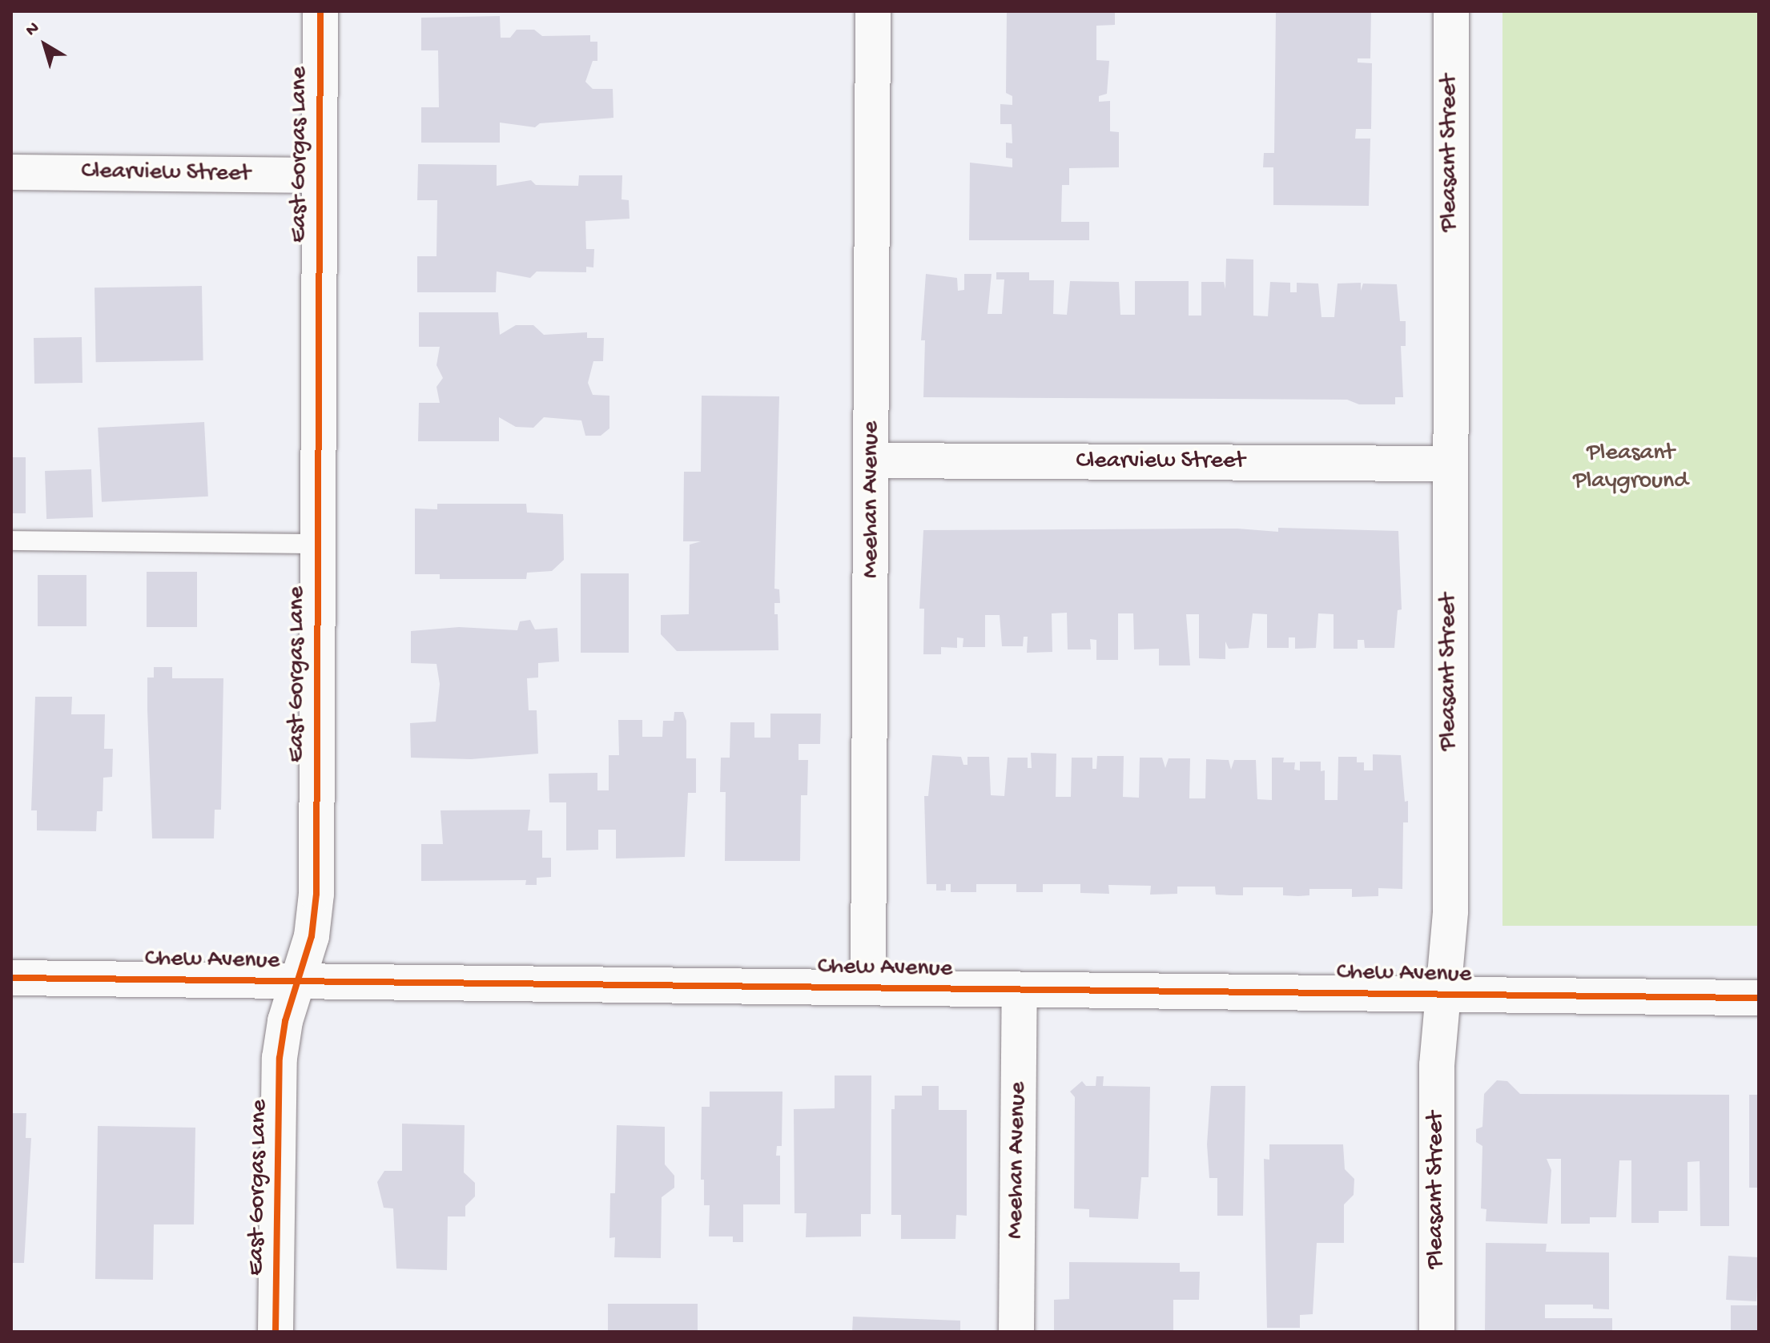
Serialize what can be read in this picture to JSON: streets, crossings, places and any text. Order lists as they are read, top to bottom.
{
  "streets": {
    "street": [
      "Pleasant Street",
      "East Gorgas Lane",
      "Clearview Street",
      "Meehan Avenue",
      "Chew Avenue"
    ]
  },
  "crossings": [
    ["Pleasant Street", "Clearview Street"],
    ["Pleasant Street", "Chew Avenue"],
    ["East Gorgas Lane", "Clearview Street"],
    ["East Gorgas Lane", "Chew Avenue"],
    ["Clearview Street", "Meehan Avenue"],
    ["Meehan Avenue", "Chew Avenue"]
  ],
  "parks": ["Pleasant Playground"],
  "north": "top left"
}
